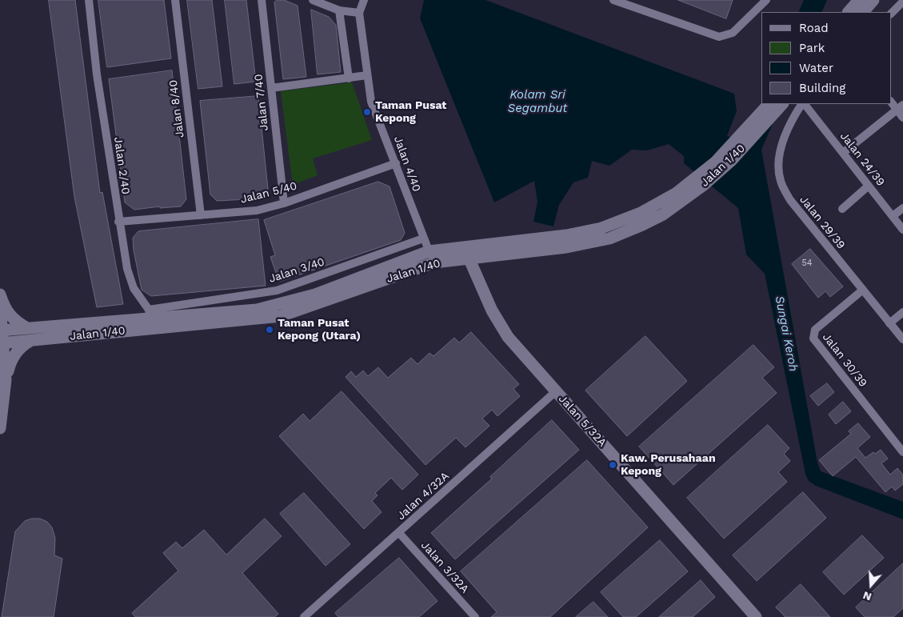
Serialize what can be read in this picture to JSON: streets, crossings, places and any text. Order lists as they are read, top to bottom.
{
  "streets": {
    "main road": ["Jalan 1/40", "Jalan 5/32A"],
    "street": [
      "Jalan 7/40",
      "Jalan 8/40",
      "Jalan 24/39",
      "Jalan 4/40",
      "Jalan 2/40",
      "Jalan 5/40",
      "Jalan 29/39",
      "Jalan 3/40",
      "Jalan 30/39",
      "Jalan 4/32A",
      "Jalan 3/32A"
    ]
  },
  "crossings": [
    ["Jalan 7/40", "Jalan 5/40"],
    ["Jalan 8/40", "Jalan 5/40"],
    ["Jalan 4/40", "Jalan 1/40"],
    ["Jalan 4/40", "Jalan 5/40"],
    ["Jalan 4/40", "Jalan 3/40"],
    ["Jalan 2/40", "Jalan 1/40"],
    ["Jalan 2/40", "Jalan 5/40"],
    ["Jalan 2/40", "Jalan 3/40"],
    ["Jalan 1/40", "Jalan 3/40"],
    ["Jalan 1/40", "Jalan 5/32A"],
    ["Jalan 29/39", "Jalan 30/39"],
    ["Jalan 5/32A", "Jalan 4/32A"],
    ["Jalan 4/32A", "Jalan 3/32A"]
  ],
  "water": ["Kolam Sri Segambut", "Sungai Keroh"],
  "places": ["Taman Pusat Kepong", "Taman Pusat Kepong (Utara)", "Kaw. Perusahaan Kepong"],
  "house_numbers": ["54"],
  "legend": [
    "Road",
    "Park",
    "Water",
    "Building"
  ],
  "north": "bottom"
}
